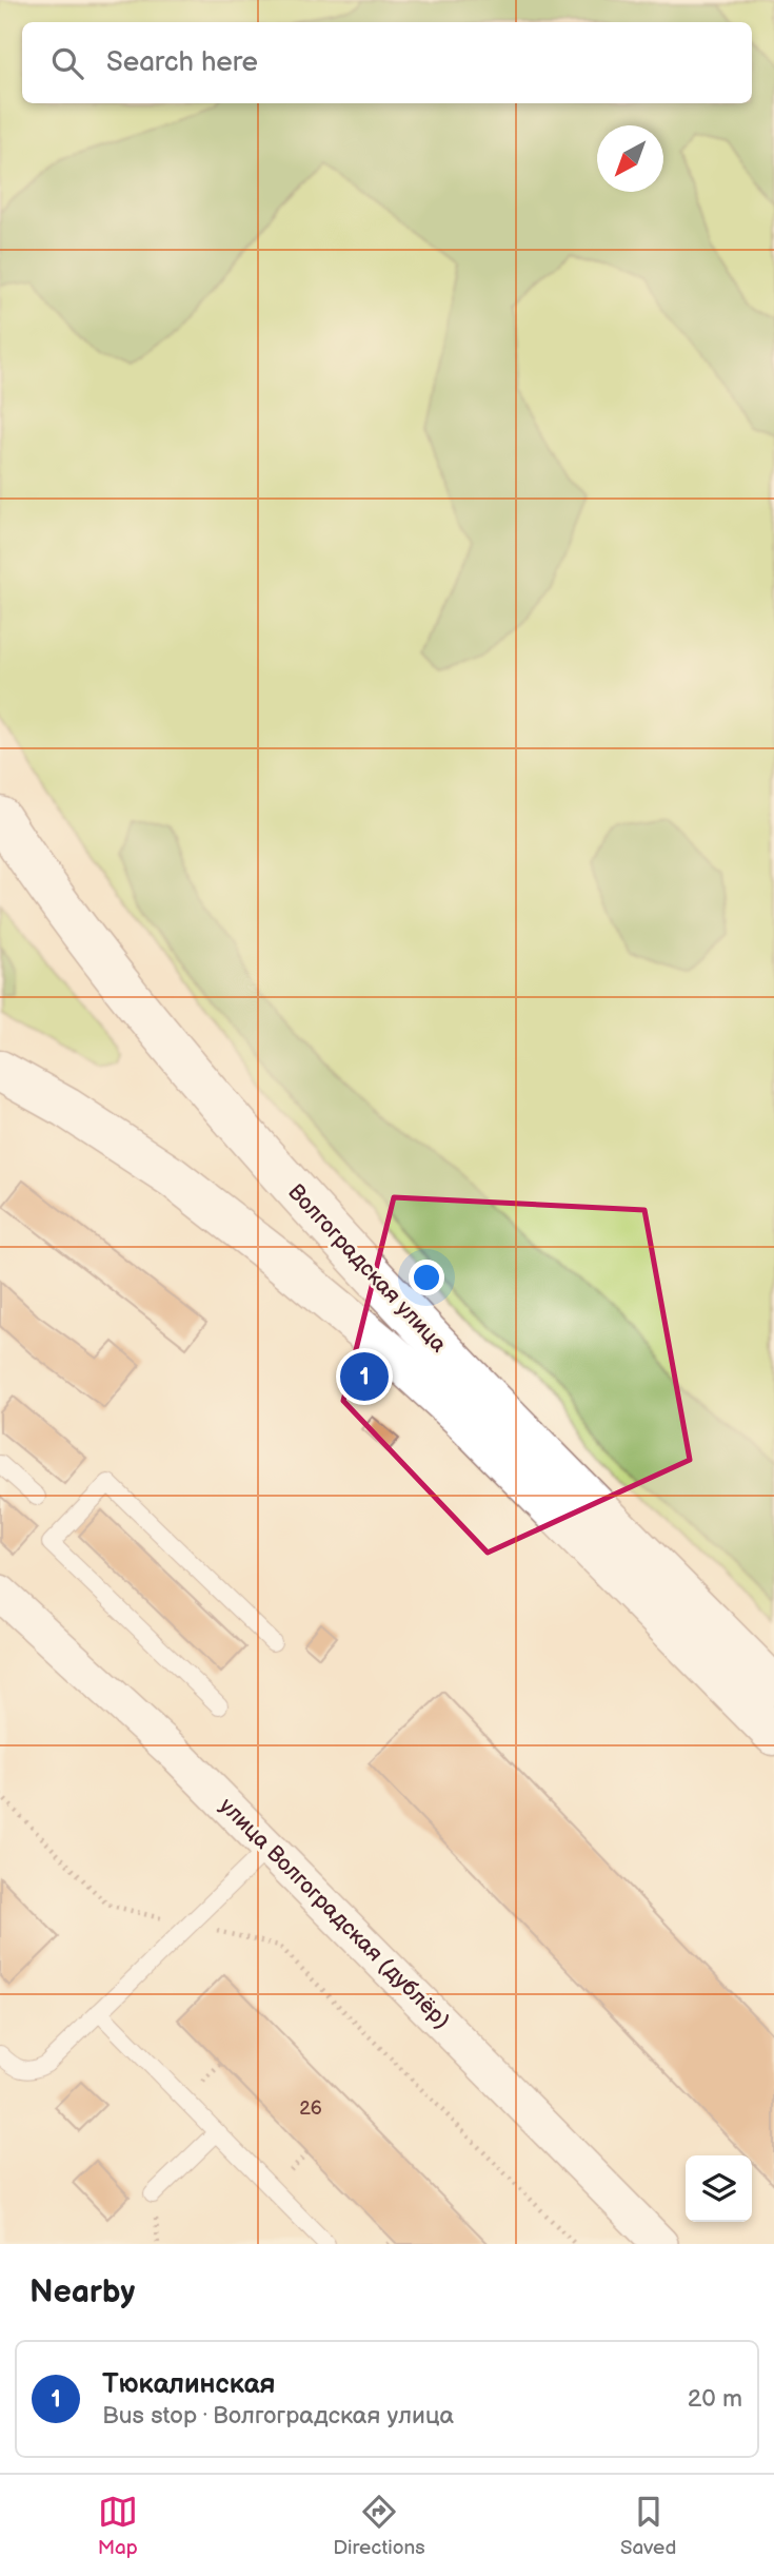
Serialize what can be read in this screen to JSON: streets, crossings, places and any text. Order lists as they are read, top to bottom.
{
  "streets": {
    "main road": ["Волгоградская улица"],
    "street": ["улица Волгоградская (дублёр)"]
  },
  "house_numbers": ["26"],
  "north": "bottom left",
  "page": {
    "search": "Search here",
    "pins": "1",
    "heading": "Nearby",
    "list": [
      {
        "mark": "1",
        "name": "Тюкалинская",
        "note": "Bus stop · Волгоградская улица",
        "value": "20 m"
      }
    ],
    "nav": ["Map", "Directions", "Saved"]
  }
}
